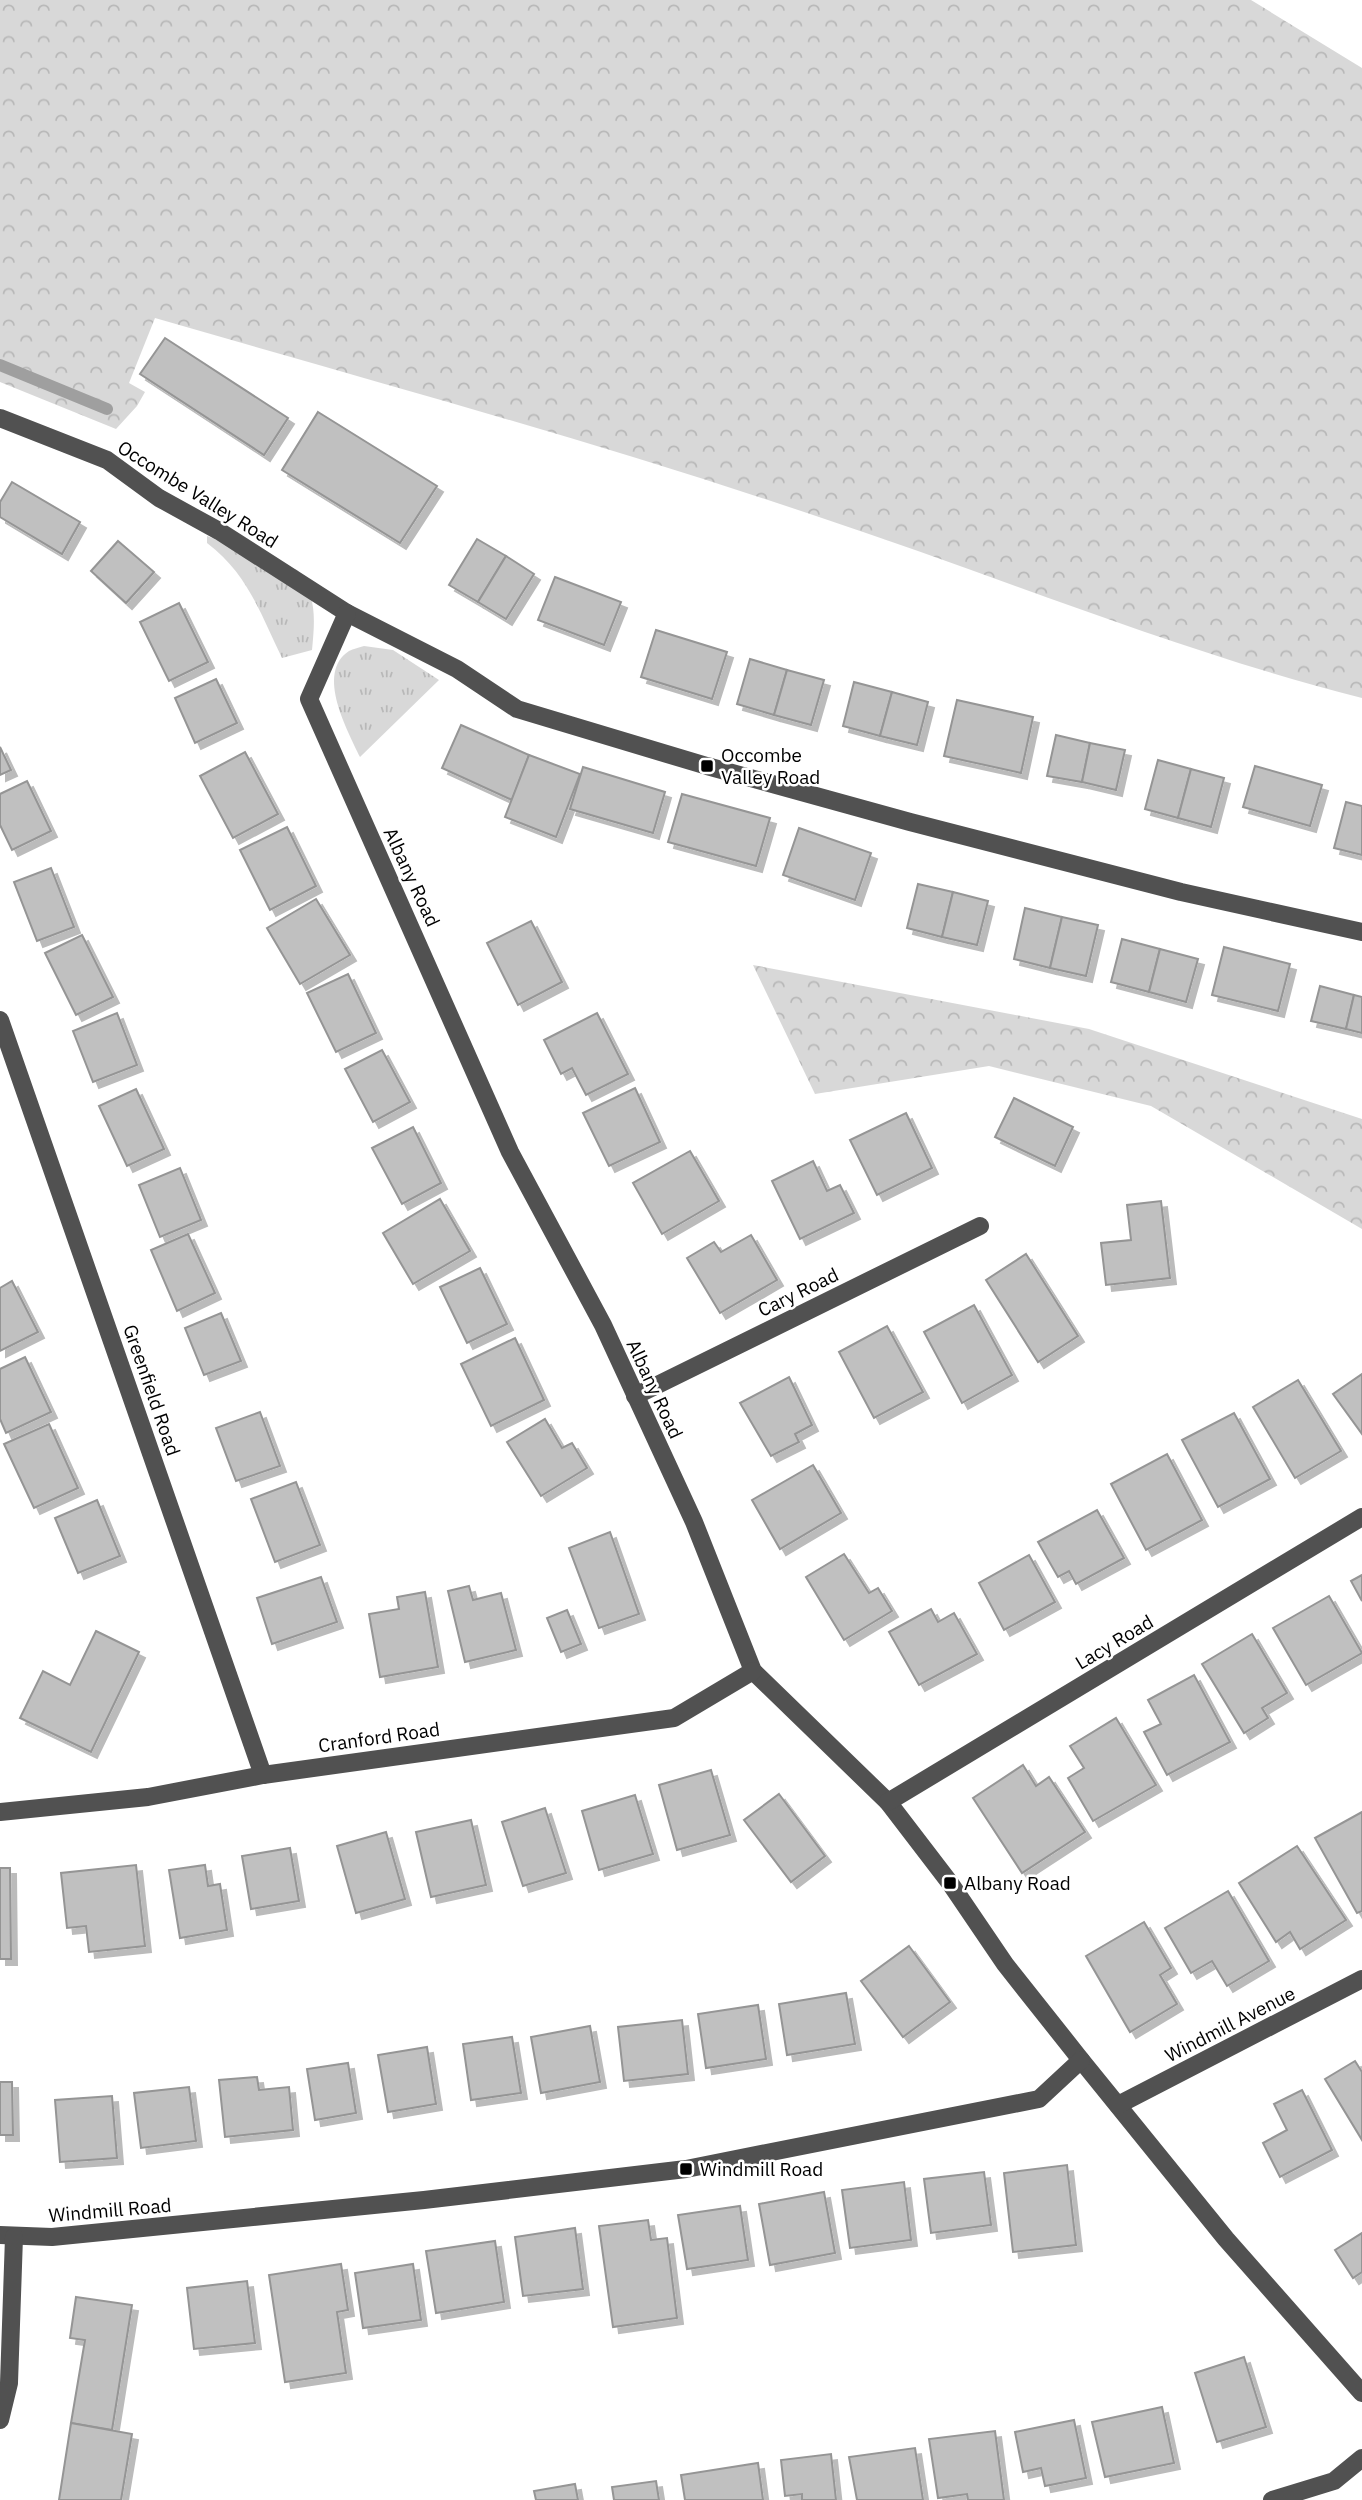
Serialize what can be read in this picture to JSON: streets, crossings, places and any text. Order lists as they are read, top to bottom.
{
  "streets": {
    "street": [
      "Occombe Valley Road",
      "Albany Road",
      "Cary Road",
      "Greenfield Road",
      "Lacy Road",
      "Cranford Road",
      "Windmill Avenue",
      "Windmill Road"
    ]
  },
  "crossings": [
    ["Occombe Valley Road", "Albany Road"],
    ["Albany Road", "Cary Road"],
    ["Albany Road", "Lacy Road"],
    ["Albany Road", "Cranford Road"],
    ["Albany Road", "Windmill Avenue"],
    ["Albany Road", "Windmill Road"],
    ["Greenfield Road", "Cranford Road"]
  ],
  "places": {
    "transit": ["Occombe Valley Road", "Albany Road", "Windmill Road"]
  }
}
